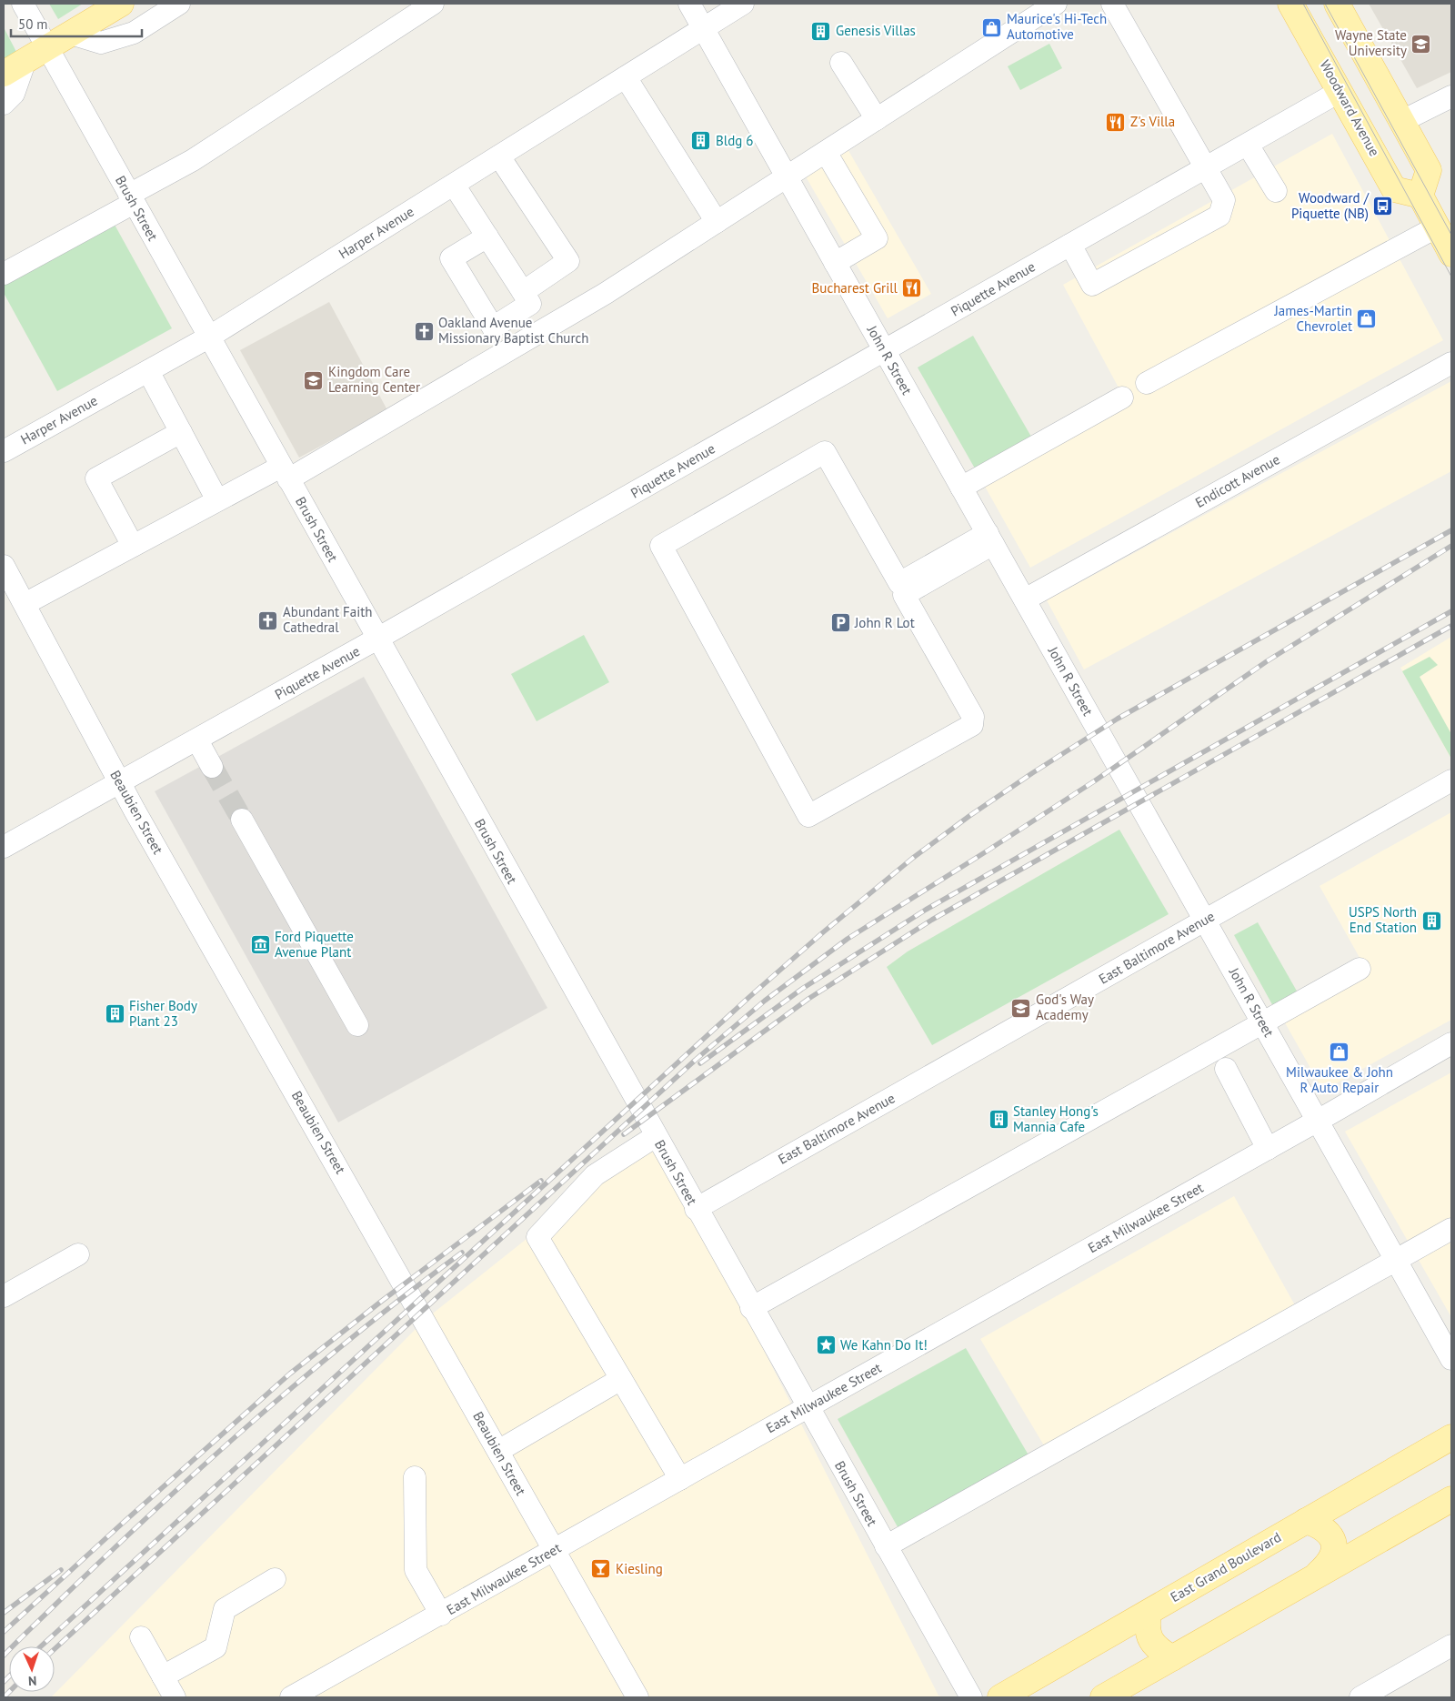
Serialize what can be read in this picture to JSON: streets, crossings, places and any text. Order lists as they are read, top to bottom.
{
  "streets": {
    "main road": ["Woodward Avenue", "East Grand Boulevard"],
    "street": [
      "Brush Street",
      "Harper Avenue",
      "Piquette Avenue",
      "John R Street",
      "Endicott Avenue",
      "Beaubien Street",
      "East Baltimore Avenue",
      "East Milwaukee Street"
    ]
  },
  "crossings": [
    ["Woodward Avenue", "Piquette Avenue"],
    ["Brush Street", "Harper Avenue"],
    ["Brush Street", "Piquette Avenue"],
    ["Brush Street", "East Baltimore Avenue"],
    ["Brush Street", "East Milwaukee Street"],
    ["Harper Avenue", "John R Street"],
    ["Piquette Avenue", "John R Street"],
    ["Piquette Avenue", "Beaubien Street"],
    ["John R Street", "Endicott Avenue"],
    ["John R Street", "East Baltimore Avenue"],
    ["John R Street", "East Milwaukee Street"],
    ["Beaubien Street", "East Milwaukee Street"]
  ],
  "places": {
    "shop": ["Maurice's Hi-Tech Automotive", "James-Martin Chevrolet", "Milwaukee & John R Auto Repair"],
    "building": [
      "Genesis Villas",
      "Bldg 6",
      "USPS North End Station",
      "Fisher Body Plant 23",
      "Stanley Hong's Mannia Cafe"
    ],
    "school or university": ["Wayne State University", "Kingdom Care Learning Center", "God's Way Academy"],
    "restaurant": ["Z's Villa", "Bucharest Grill"],
    "bus stop": ["Woodward / Piquette (NB)"],
    "church": ["Oakland Avenue Missionary Baptist Church", "Abundant Faith Cathedral"],
    "parking": ["John R Lot"],
    "museum": ["Ford Piquette Avenue Plant"],
    "place": ["We Kahn Do It!"],
    "bar": ["Kiesling"]
  },
  "scale_bar": "50 m",
  "north": "bottom"
}
